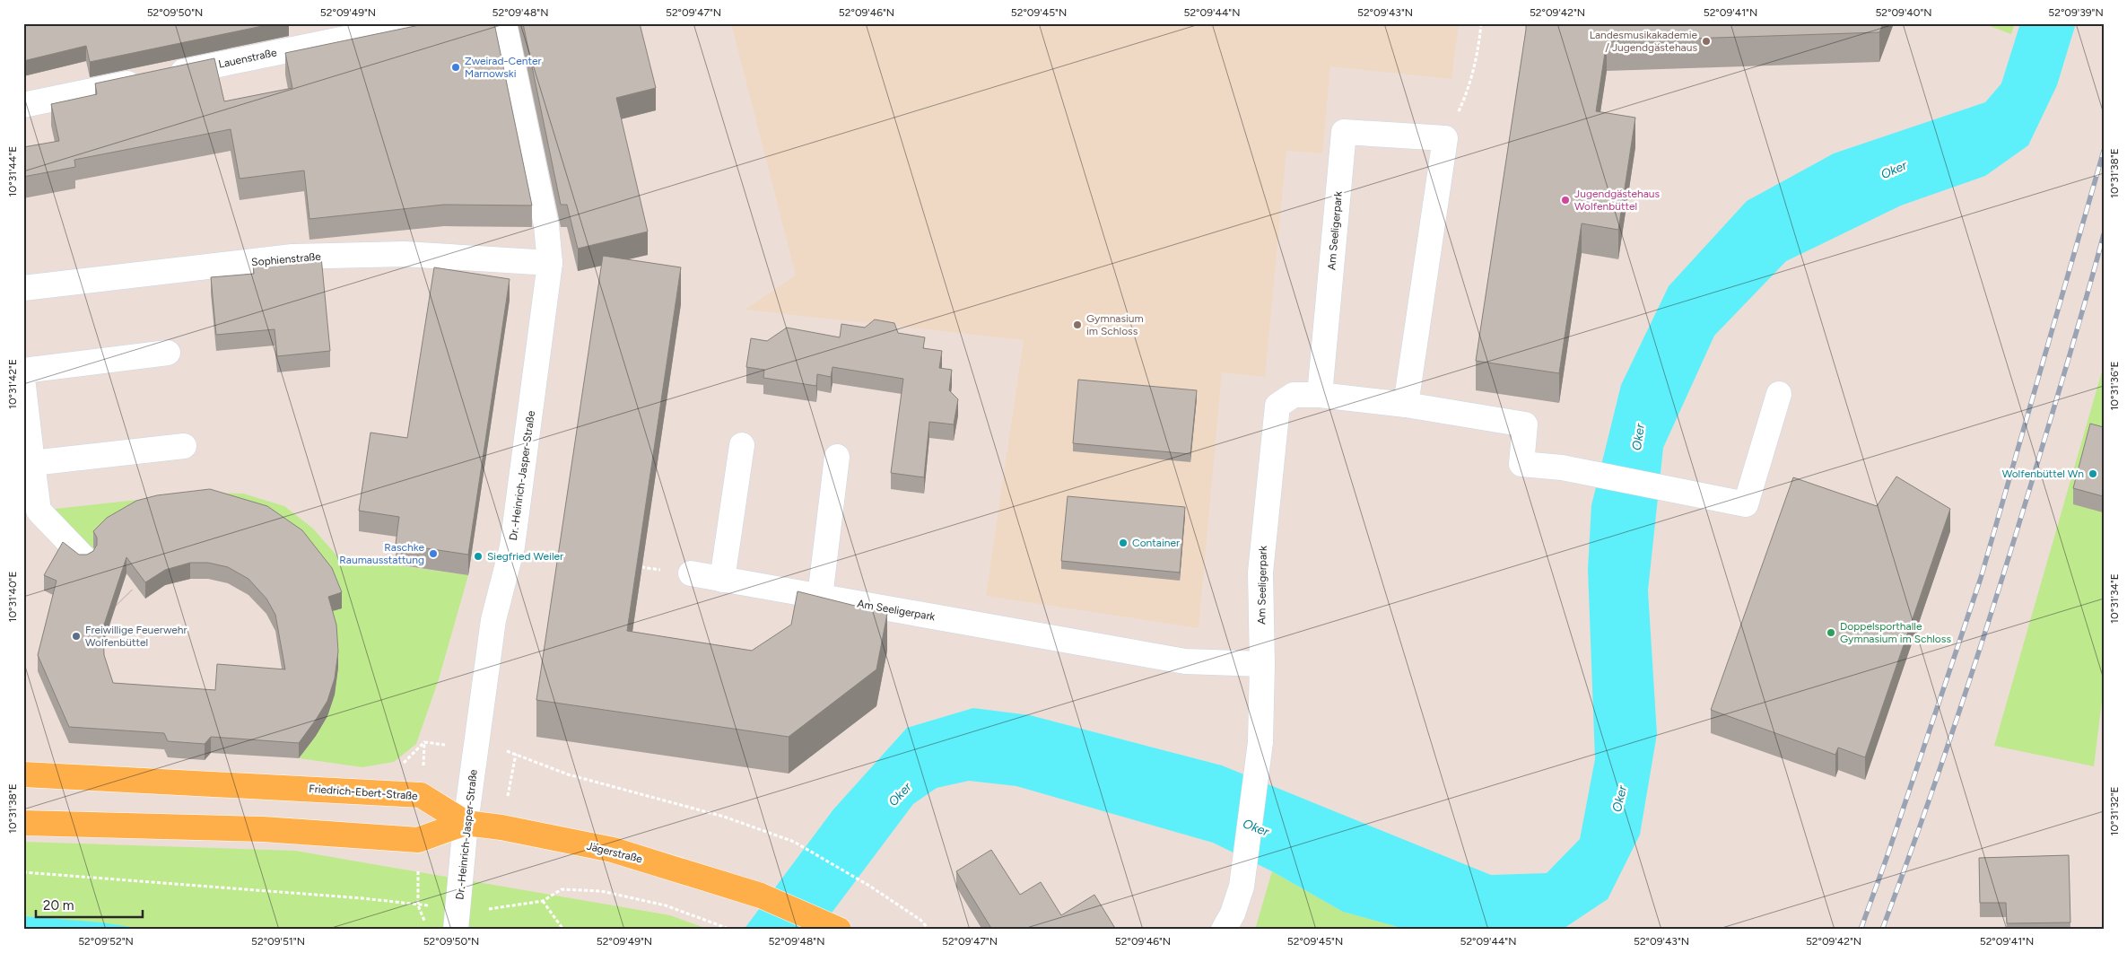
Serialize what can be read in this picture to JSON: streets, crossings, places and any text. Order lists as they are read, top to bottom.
{
  "streets": {
    "main road": ["Friedrich-Ebert-Straße", "Jägerstraße"],
    "street": [
      "Lauenstraße",
      "Am Seeligerpark",
      "Sophienstraße",
      "Dr.-Heinrich-Jasper-Straße"
    ]
  },
  "crossings": [
    ["Sophienstraße", "Dr.-Heinrich-Jasper-Straße"],
    ["Dr.-Heinrich-Jasper-Straße", "Friedrich-Ebert-Straße"],
    ["Dr.-Heinrich-Jasper-Straße", "Jägerstraße"],
    ["Friedrich-Ebert-Straße", "Jägerstraße"]
  ],
  "water": ["Oker"],
  "places": [
    "Landesmusikakademie / Jugendgästehaus",
    "Zweirad-Center Marnowski",
    "Jugendgästehaus Wolfenbüttel",
    "Gymnasium im Schloss",
    "Wolfenbüttel Wn",
    "Container",
    "Raschke Raumausstattung",
    "Siegfried Weiler",
    "Doppelsporthalle Gymnasium im Schloss",
    "Freiwillige Feuerwehr Wolfenbüttel"
  ],
  "scale_bar": "20 m",
  "coordinates": [
    "52°09'50\"N",
    "52°09'49\"N",
    "52°09'48\"N",
    "52°09'47\"N",
    "52°09'46\"N",
    "52°09'45\"N",
    "52°09'44\"N",
    "52°09'43\"N",
    "52°09'42\"N",
    "52°09'41\"N",
    "52°09'40\"N",
    "52°09'39\"N",
    "10°31'44\"E",
    "10°31'38\"E",
    "10°31'42\"E",
    "10°31'36\"E",
    "10°31'40\"E",
    "10°31'34\"E",
    "10°31'32\"E",
    "52°09'52\"N",
    "52°09'51\"N"
  ]
}
